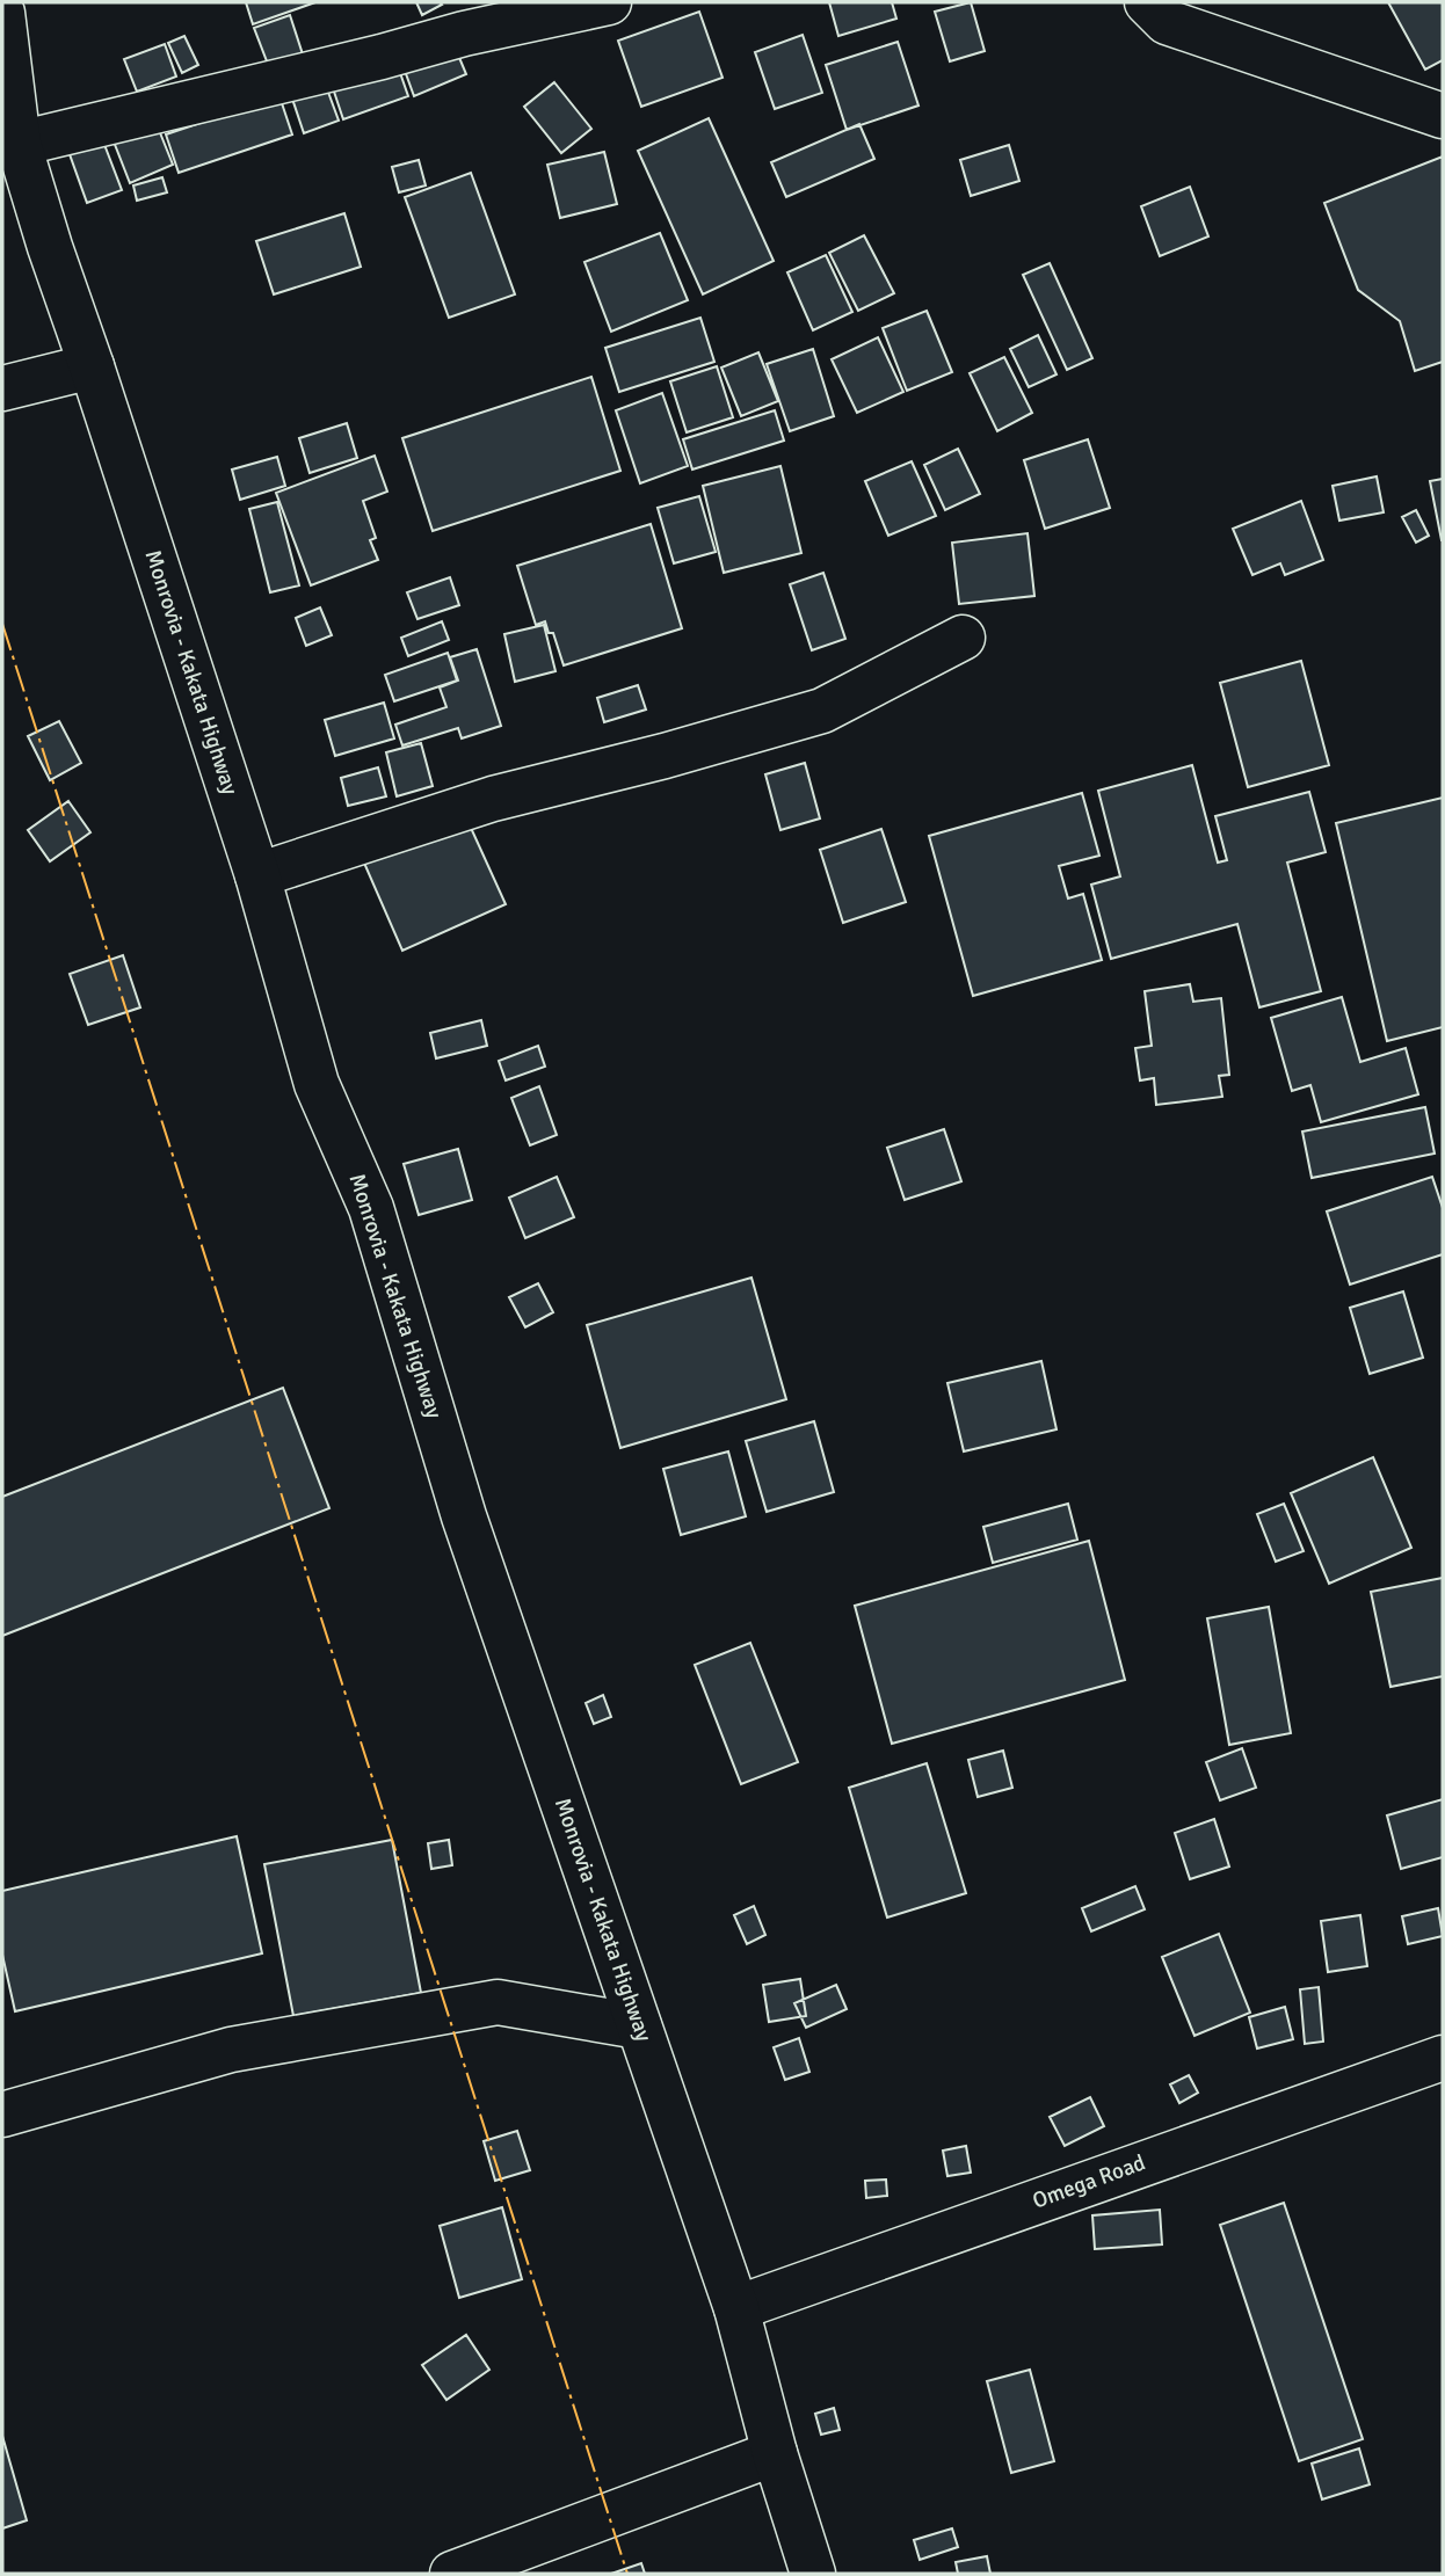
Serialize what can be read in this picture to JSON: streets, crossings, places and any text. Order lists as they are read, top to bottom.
{
  "streets": {
    "main road": ["Monrovia - Kakata Highway", "Omega Road"]
  },
  "crossings": [
    ["Monrovia - Kakata Highway", "Omega Road"]
  ]
}
